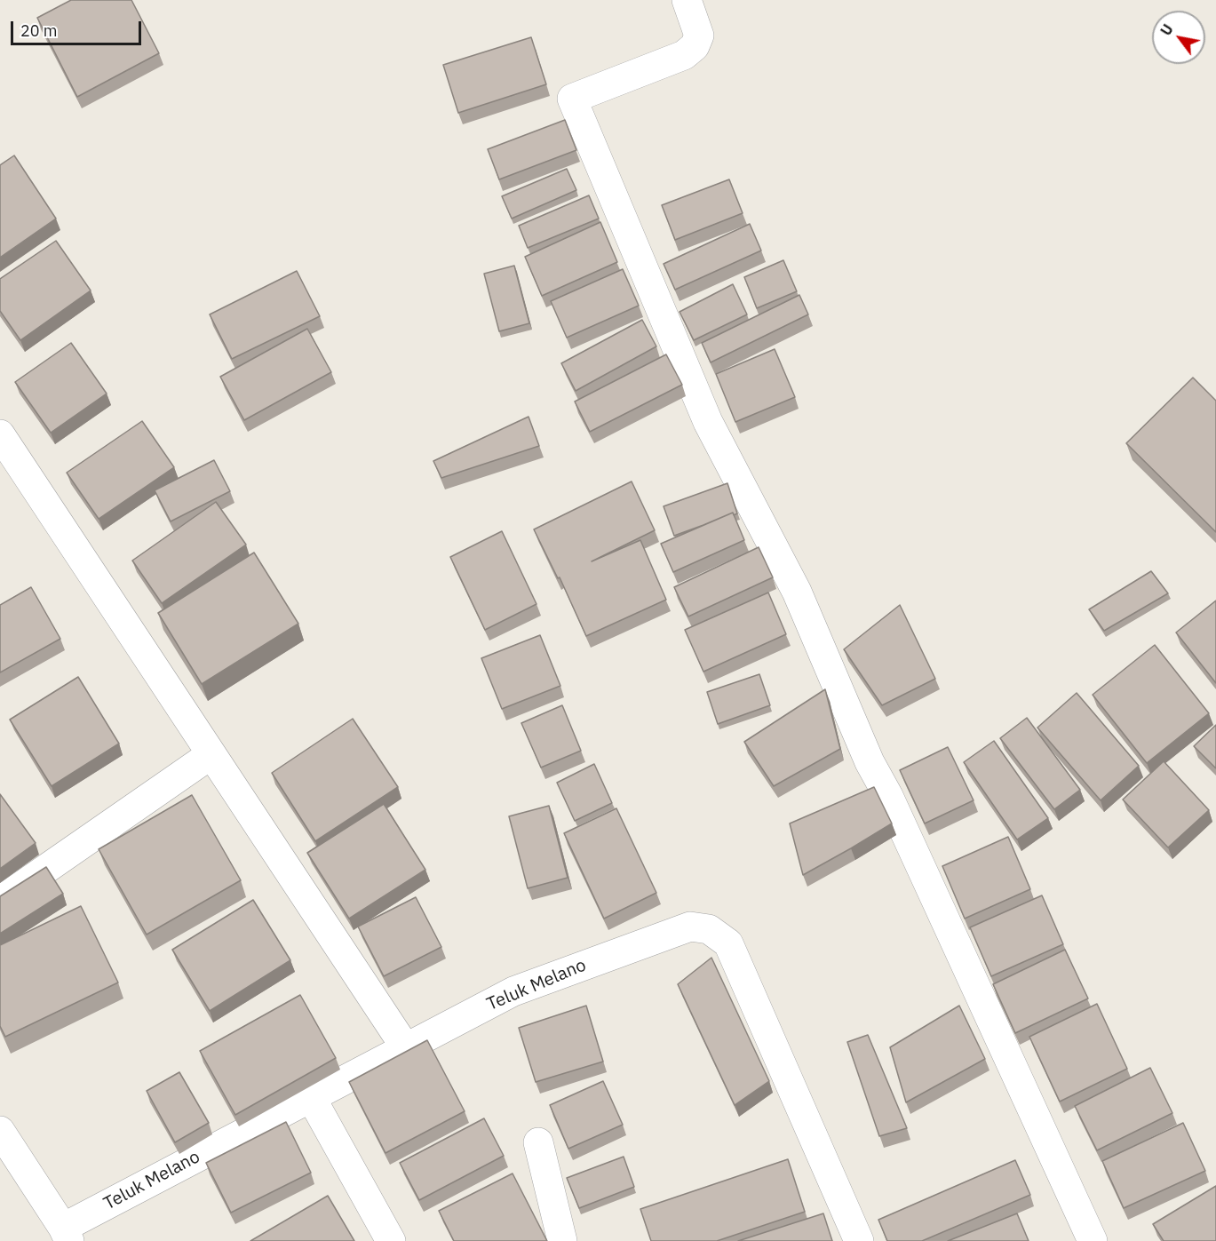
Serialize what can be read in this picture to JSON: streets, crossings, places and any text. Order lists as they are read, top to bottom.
{
  "streets": {
    "street": ["Teluk Melano"]
  },
  "scale_bar": "20 m",
  "north": "top left"
}
